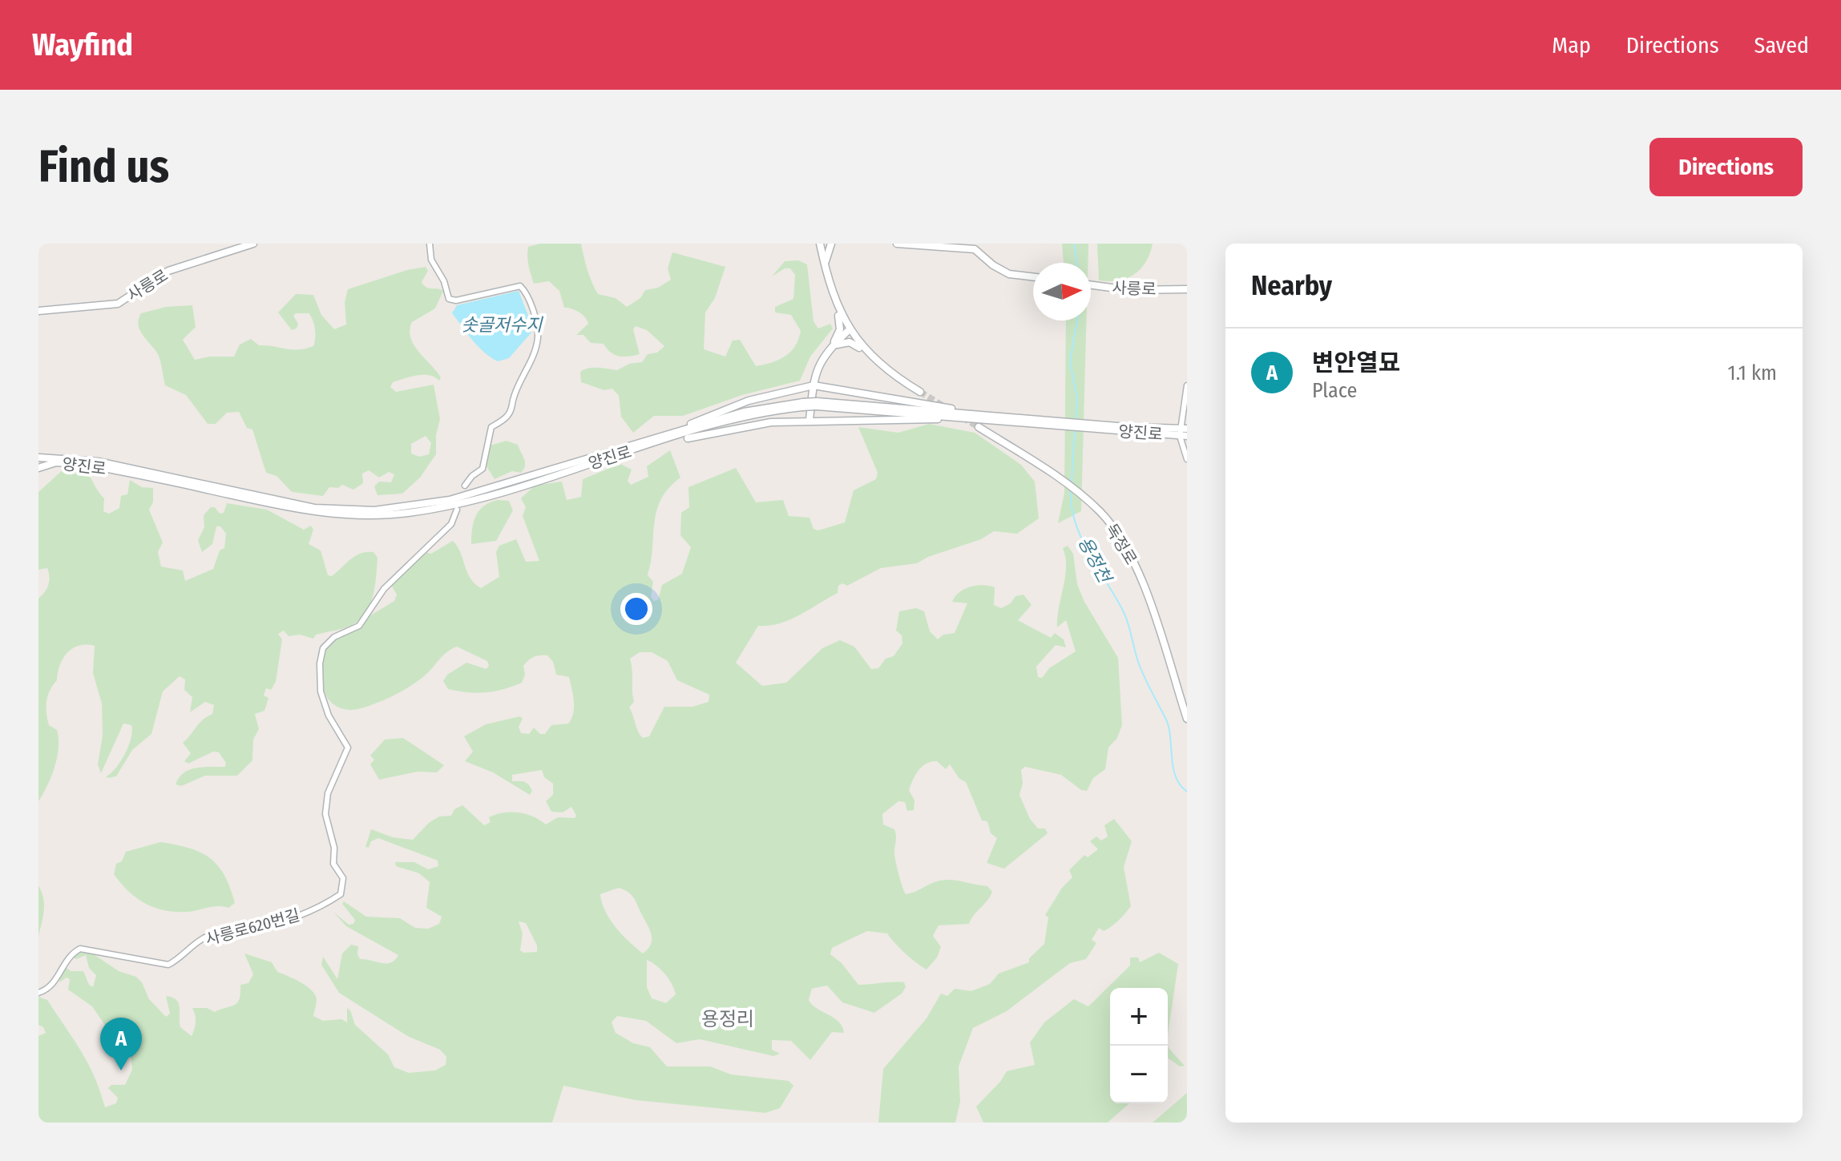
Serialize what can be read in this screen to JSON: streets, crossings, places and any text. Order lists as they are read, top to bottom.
{
  "streets": {
    "main road": ["사릉로", "양진로", "독정로"],
    "street": ["사릉로620번길"]
  },
  "districts": ["용정리"],
  "water": ["솟골저수지", "용정천"],
  "north": "right",
  "page": {
    "header": "Wayfind",
    "nav": ["Map", "Directions", "Saved"],
    "buttons": "Directions",
    "title": "Find us",
    "heading": "Nearby",
    "list": [
      {
        "mark": "A",
        "name": "변안열묘",
        "note": "Place",
        "value": "1.1 km"
      }
    ],
    "map_buttons": ["+", "−"],
    "pins": "A"
  }
}
